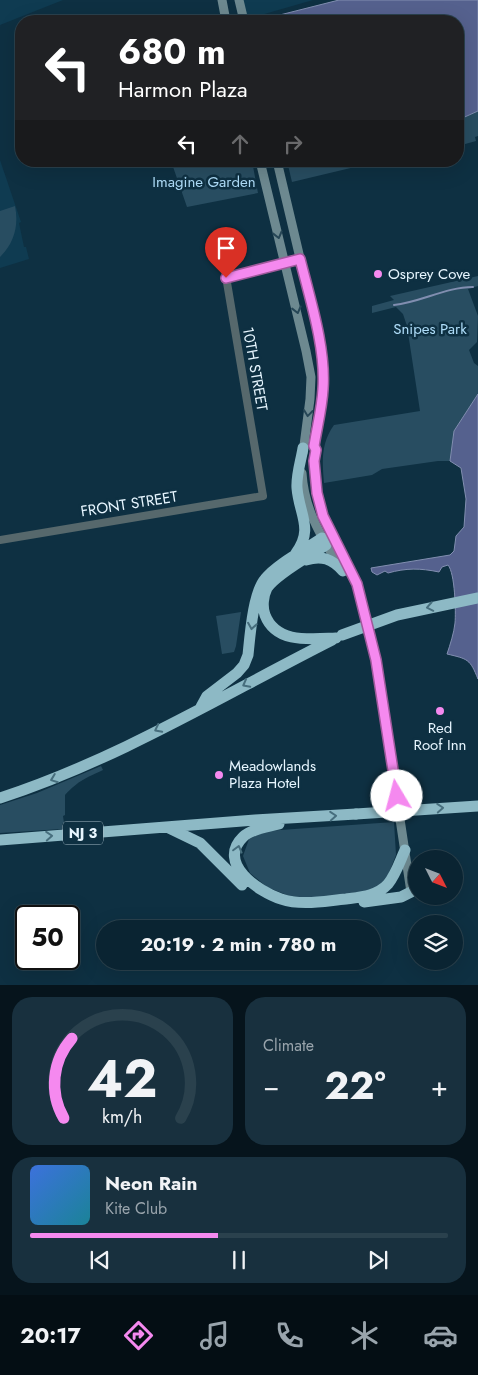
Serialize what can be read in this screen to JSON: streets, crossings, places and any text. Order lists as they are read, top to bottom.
{
  "streets": {
    "highway": ["NJ 3"],
    "street": ["10TH STREET", "FRONT STREET"]
  },
  "crossings": [
    ["10TH STREET", "FRONT STREET"]
  ],
  "parks": ["Imagine Garden", "Snipes Park"],
  "places": ["Osprey Cove", "Red Roof Inn", "Meadowlands Plaza Hotel"],
  "north": "bottom right",
  "page": {
    "turn": ["680 m", "Harmon Plaza"],
    "limit": "50",
    "trip": "20:19 · 2 min · 780 m",
    "tile": "Climate",
    "heat": ["−", "22°", "+"],
    "song": ["Neon Rain", "Kite Club"],
    "tabs": "20:17",
    "gauge": ["42", "km/h"]
  }
}
